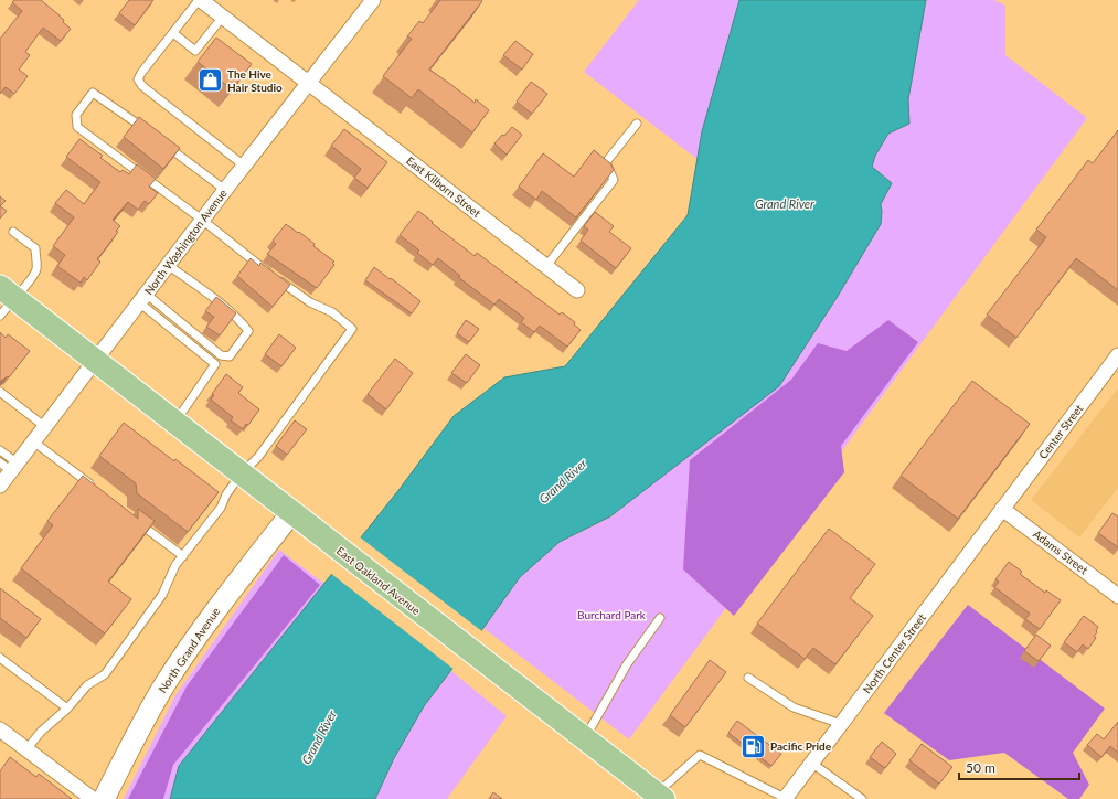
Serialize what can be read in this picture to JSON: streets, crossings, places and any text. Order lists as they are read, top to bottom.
{
  "streets": {
    "main road": ["East Oakland Avenue"],
    "street": [
      "East Kilborn Street",
      "North Washington Avenue",
      "Center Street",
      "Adams Street",
      "North Grand Avenue",
      "North Center Street"
    ]
  },
  "crossings": [
    ["East Kilborn Street", "North Washington Avenue"],
    ["North Washington Avenue", "East Oakland Avenue"],
    ["Center Street", "Adams Street"],
    ["Center Street", "North Center Street"],
    ["Adams Street", "North Center Street"],
    ["East Oakland Avenue", "North Grand Avenue"]
  ],
  "water": ["Grand River"],
  "parks": ["Burchard Park"],
  "places": {
    "shop": ["The Hive Hair Studio"],
    "fuel station": ["Pacific Pride"]
  },
  "scale_bar": "50 m"
}
